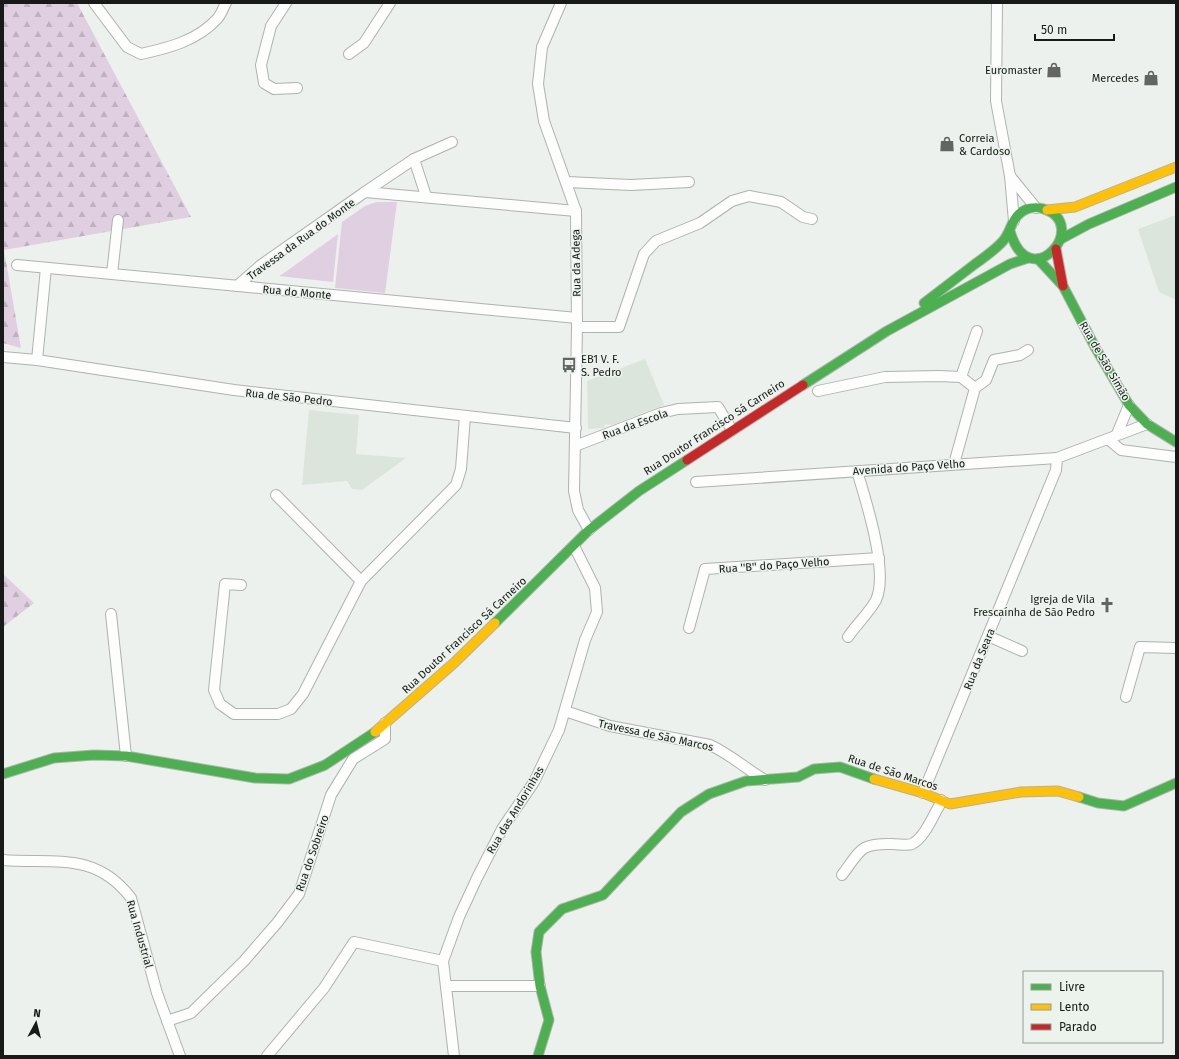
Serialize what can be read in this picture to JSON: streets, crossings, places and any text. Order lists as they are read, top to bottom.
{
  "streets": {
    "main road": ["Rua de São Simão", "Rua Doutor Francisco Sá Carneiro", "Rua de São Marcos"],
    "street": [
      "Travessa da Rua do Monte",
      "Rua da Adega",
      "Rua do Monte",
      "Rua de São Pedro",
      "Rua da Escola",
      "Avenida do Paço Velho",
      "Rua ''B'' do Paço Velho",
      "Rua da Seara",
      "Travessa de São Marcos",
      "Rua das Andorinhas",
      "Rua do Sobreiro",
      "Rua Industrial"
    ]
  },
  "crossings": [
    ["Travessa da Rua do Monte", "Rua da Adega"],
    ["Travessa da Rua do Monte", "Rua do Monte"],
    ["Rua da Adega", "Rua do Monte"],
    ["Rua da Adega", "Rua de São Pedro"],
    ["Rua da Adega", "Rua da Escola"],
    ["Rua da Adega", "Rua Doutor Francisco Sá Carneiro"],
    ["Rua de São Simão", "Rua Doutor Francisco Sá Carneiro"],
    ["Rua de São Simão", "Avenida do Paço Velho"],
    ["Rua da Escola", "Rua Doutor Francisco Sá Carneiro"],
    ["Rua Doutor Francisco Sá Carneiro", "Rua das Andorinhas"],
    ["Rua Doutor Francisco Sá Carneiro", "Rua do Sobreiro"],
    ["Avenida do Paço Velho", "Rua da Seara"],
    ["Rua da Seara", "Rua de São Marcos"],
    ["Travessa de São Marcos", "Rua de São Marcos"],
    ["Travessa de São Marcos", "Rua das Andorinhas"],
    ["Rua do Sobreiro", "Rua Industrial"]
  ],
  "places": {
    "shop": ["Euromaster", "Mercedes", "Correia & Cardoso"],
    "bus stop": ["EB1 V. F. S. Pedro"],
    "church": ["Igreja de Vila Frescaínha de São Pedro"]
  },
  "legend": ["Livre", "Lento", "Parado"],
  "scale_bar": "50 m",
  "north": "top"
}
